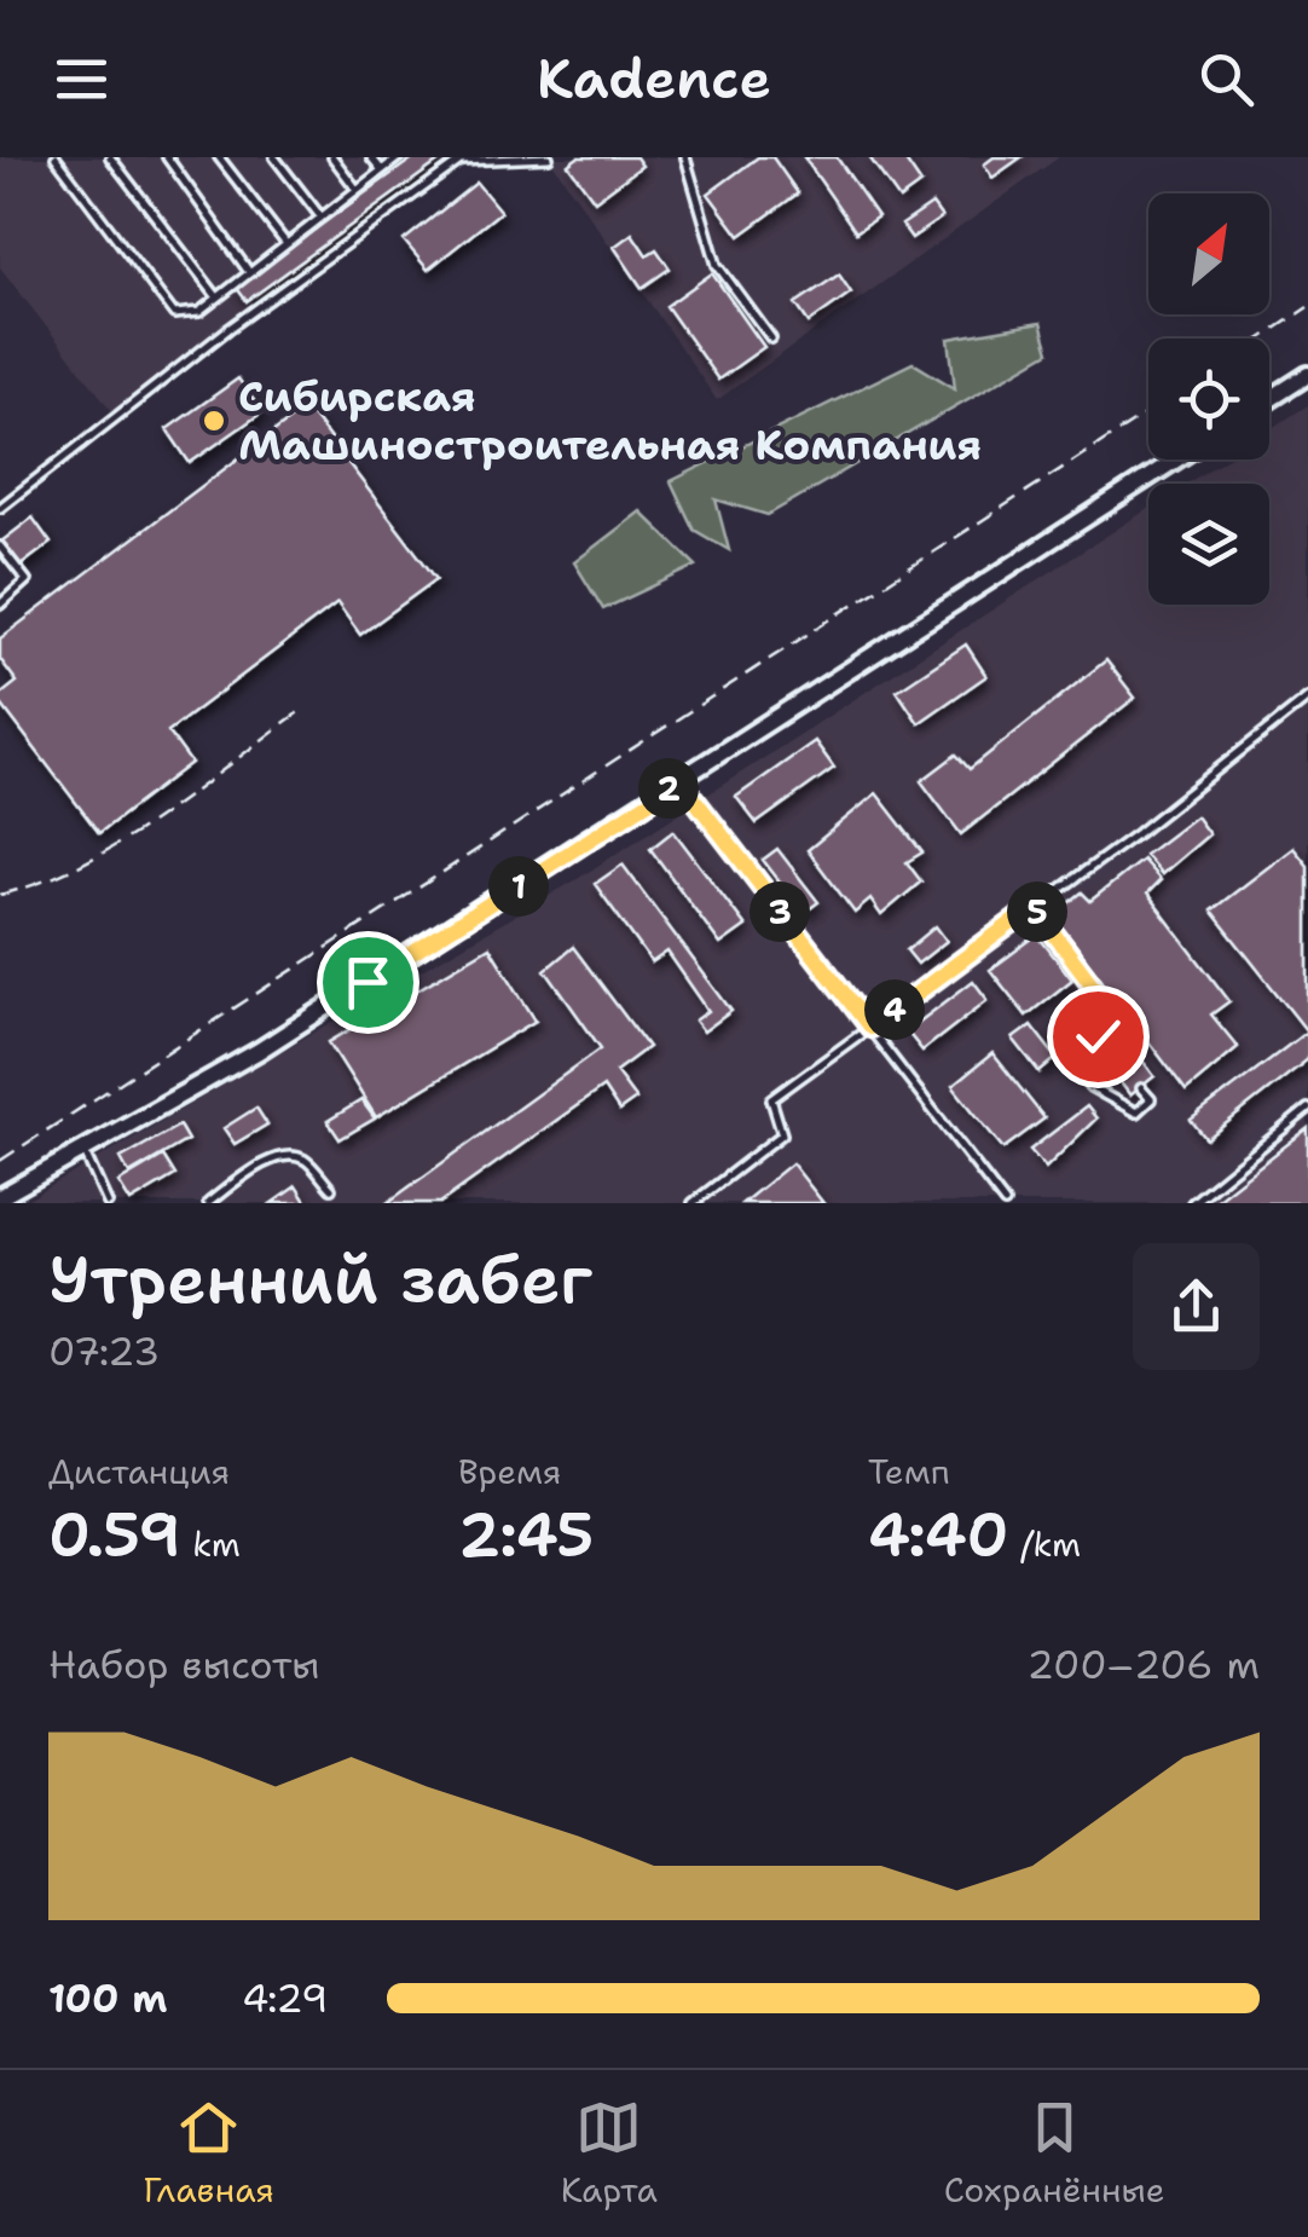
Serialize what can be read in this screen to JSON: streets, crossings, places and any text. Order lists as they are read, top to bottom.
{
  "places": ["Сибирская Машиностроительная Компания"],
  "north": "top right",
  "page": {
    "header": "Kadence",
    "pins": [
      "2",
      "1",
      "3",
      "5",
      "4"
    ],
    "heading": ["Утренний забег", "07:23"],
    "stats": [
      ["Дистанция", "0.59 km"],
      ["Время", "2:45"],
      ["Темп", "4:40 /km"]
    ],
    "chart": ["Набор высоты", "200–206 m"],
    "list": [
      {
        "name": "100 m",
        "note": "4:29"
      }
    ],
    "tabs": ["Главная", "Карта", "Сохранённые"]
  }
}
